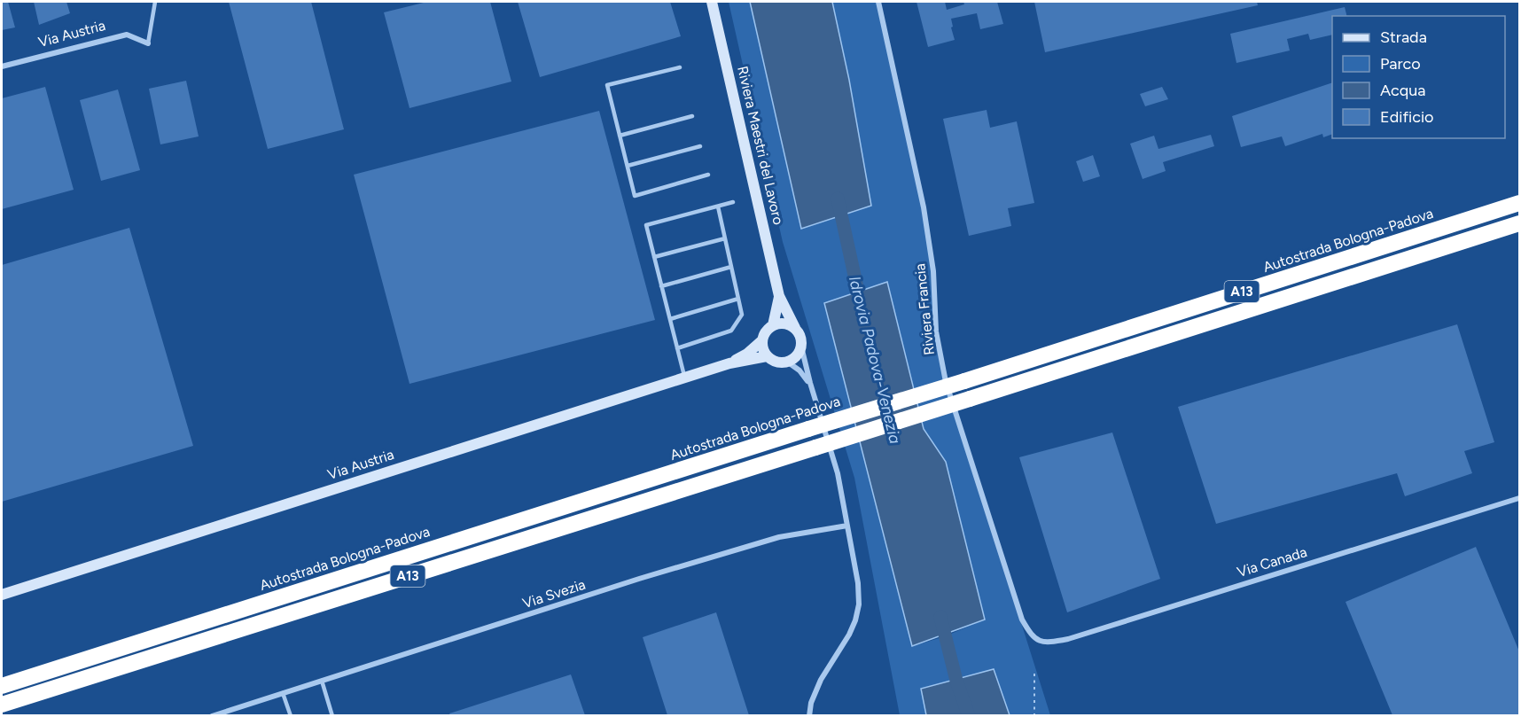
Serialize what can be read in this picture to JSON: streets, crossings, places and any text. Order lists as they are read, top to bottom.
{
  "streets": {
    "highway": ["Autostrada Bologna-Padova", "A13"],
    "street": [
      "Via Austria",
      "Riviera Maestri del Lavoro",
      "Riviera Francia",
      "Via Canada",
      "Via Svezia"
    ]
  },
  "crossings": [
    ["Via Austria", "Riviera Maestri del Lavoro"],
    ["Riviera Maestri del Lavoro", "Via Svezia"],
    ["Riviera Francia", "Via Canada"]
  ],
  "water": ["Idrovia Padova-Venezia"],
  "legend": [
    "Strada",
    "Parco",
    "Acqua",
    "Edificio"
  ]
}
